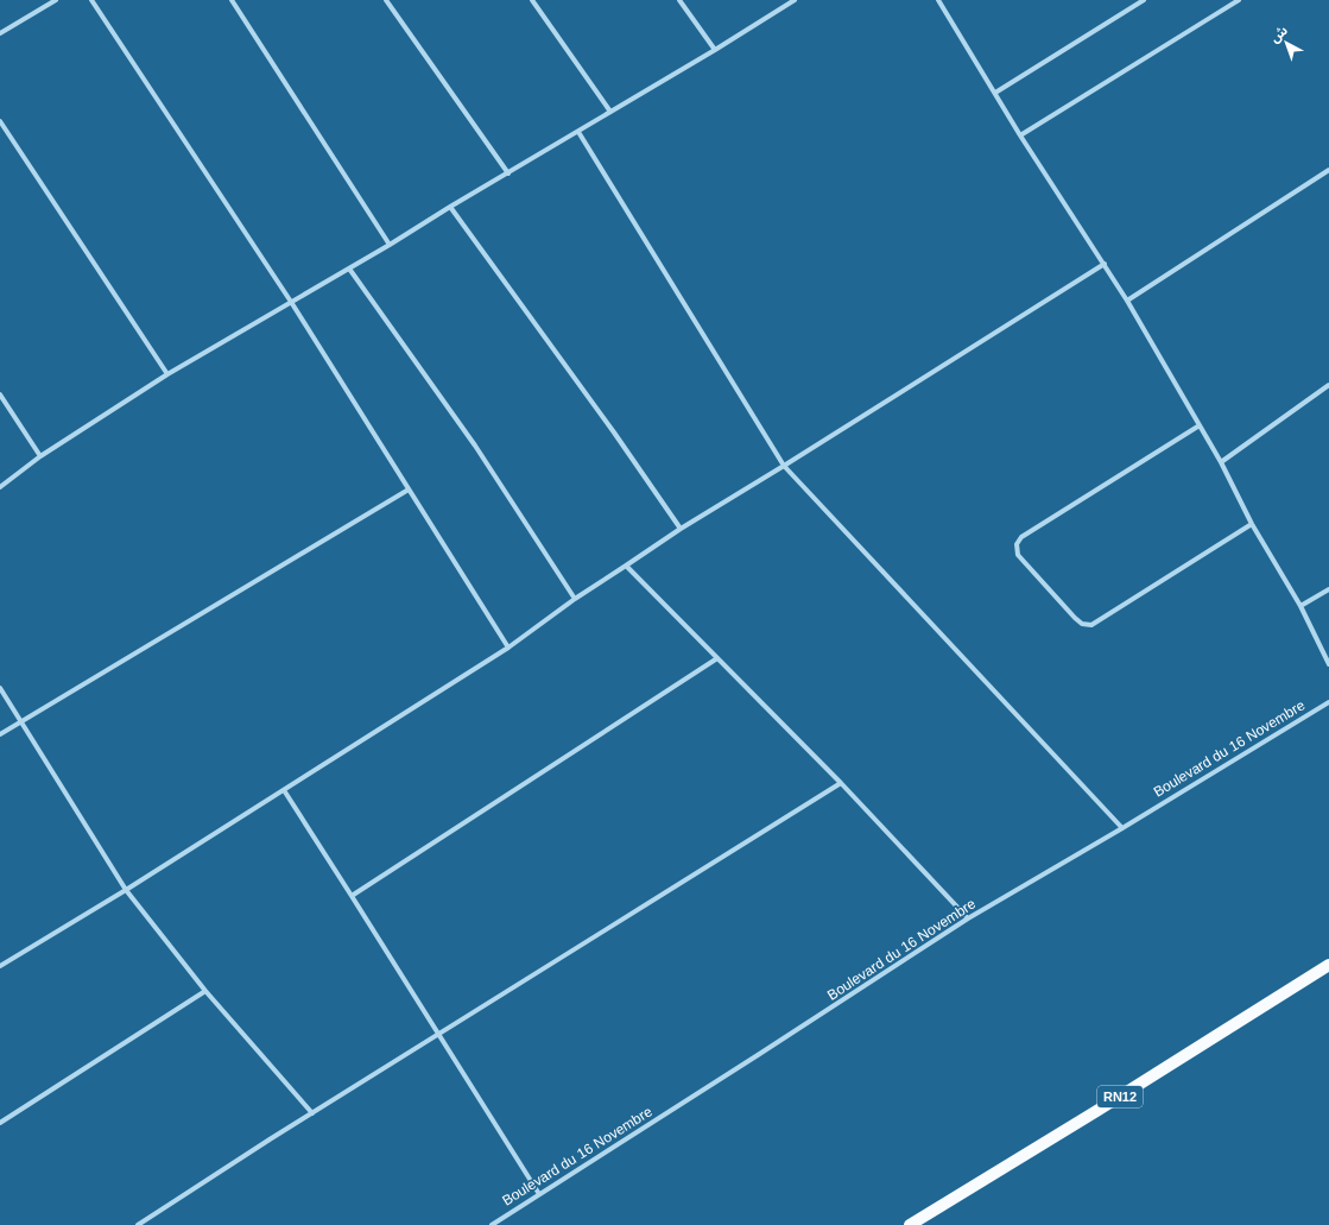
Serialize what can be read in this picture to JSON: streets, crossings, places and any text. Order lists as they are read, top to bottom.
{
  "streets": {
    "main road": ["RN12"],
    "street": ["Boulevard du 16 Novembre"]
  },
  "north": "top left"
}
